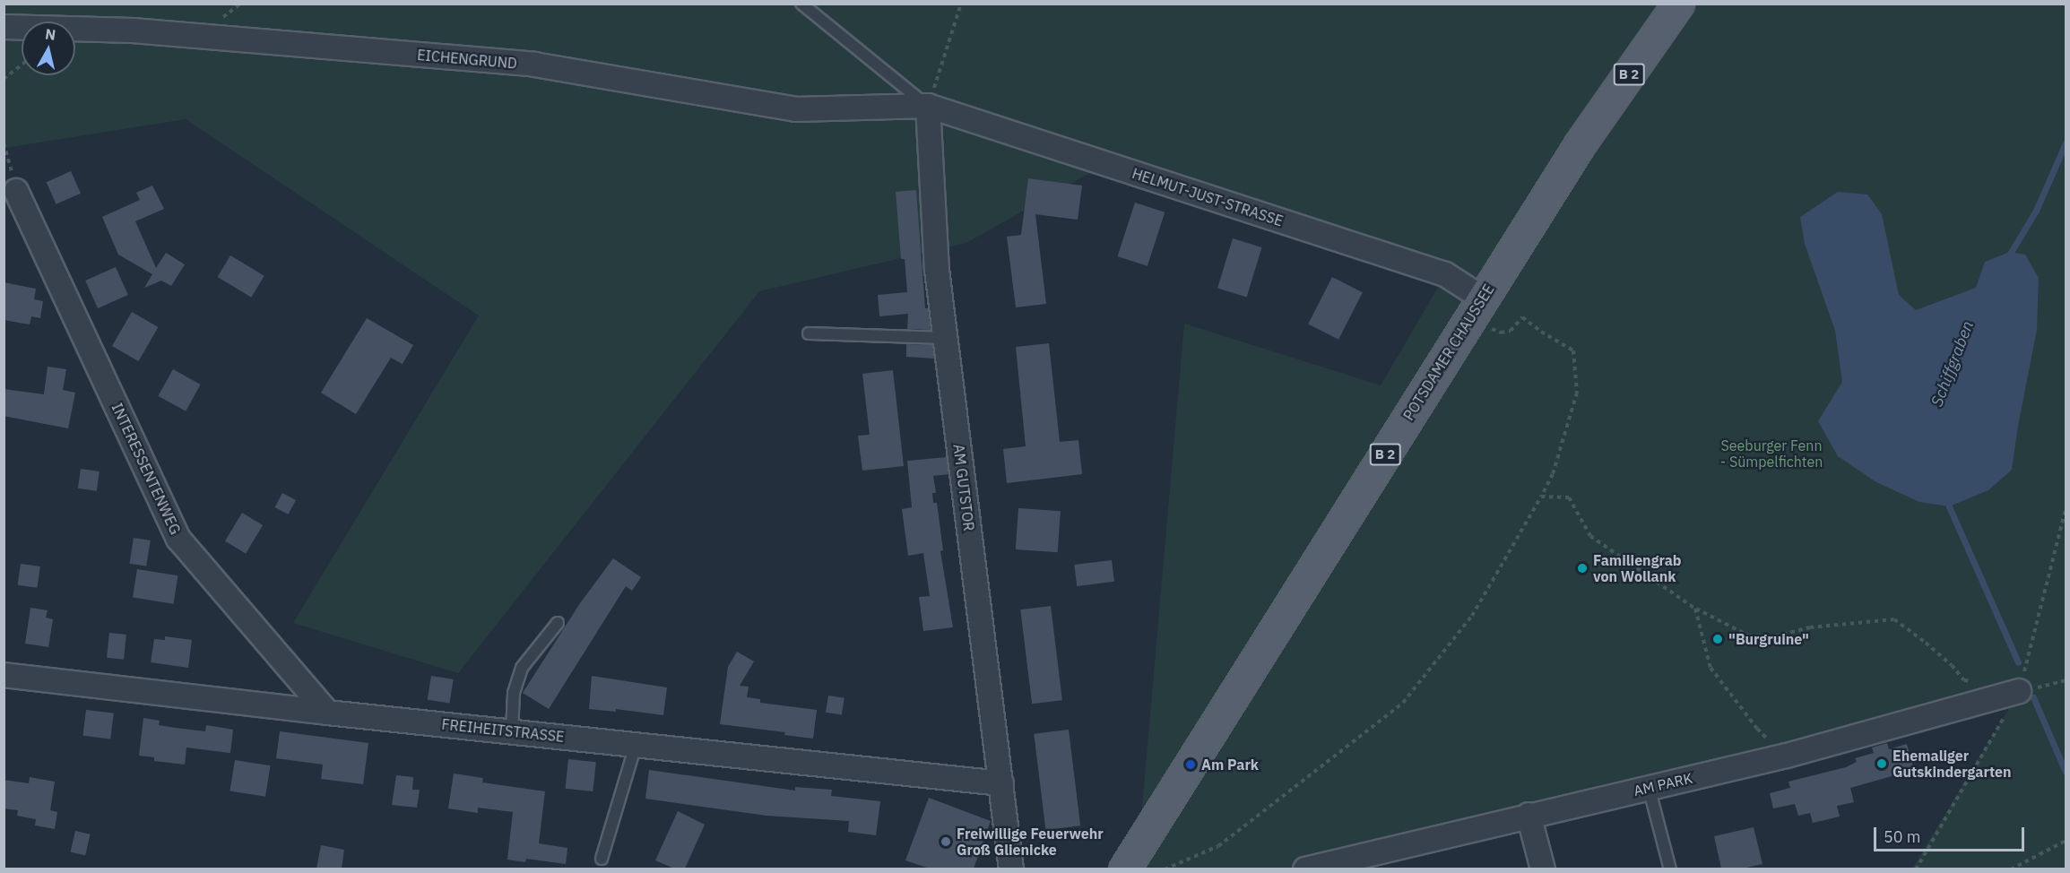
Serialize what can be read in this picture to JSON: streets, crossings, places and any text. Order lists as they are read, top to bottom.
{
  "streets": {
    "main road": ["B 2", "POTSDAMER CHAUSSEE"],
    "street": [
      "EICHENGRUND",
      "HELMUT-JUST-STRASSE",
      "INTERESSENTENWEG",
      "AM GUTSTOR",
      "FREIHEITSTRASSE",
      "AM PARK"
    ]
  },
  "crossings": [
    ["EICHENGRUND", "HELMUT-JUST-STRASSE"],
    ["EICHENGRUND", "AM GUTSTOR"],
    ["HELMUT-JUST-STRASSE", "POTSDAMER CHAUSSEE"],
    ["HELMUT-JUST-STRASSE", "AM GUTSTOR"],
    ["INTERESSENTENWEG", "FREIHEITSTRASSE"],
    ["AM GUTSTOR", "FREIHEITSTRASSE"]
  ],
  "water": ["Schiffgraben"],
  "parks": ["Seeburger Fenn - Sümpelfichten"],
  "places": [
    "Familiengrab von Wollank",
    "\"Burgruine\"",
    "Ehemaliger Gutskindergarten",
    "Am Park",
    "Freiwillige Feuerwehr Groß Glienicke"
  ],
  "scale_bar": "50 m",
  "north": "top"
}
